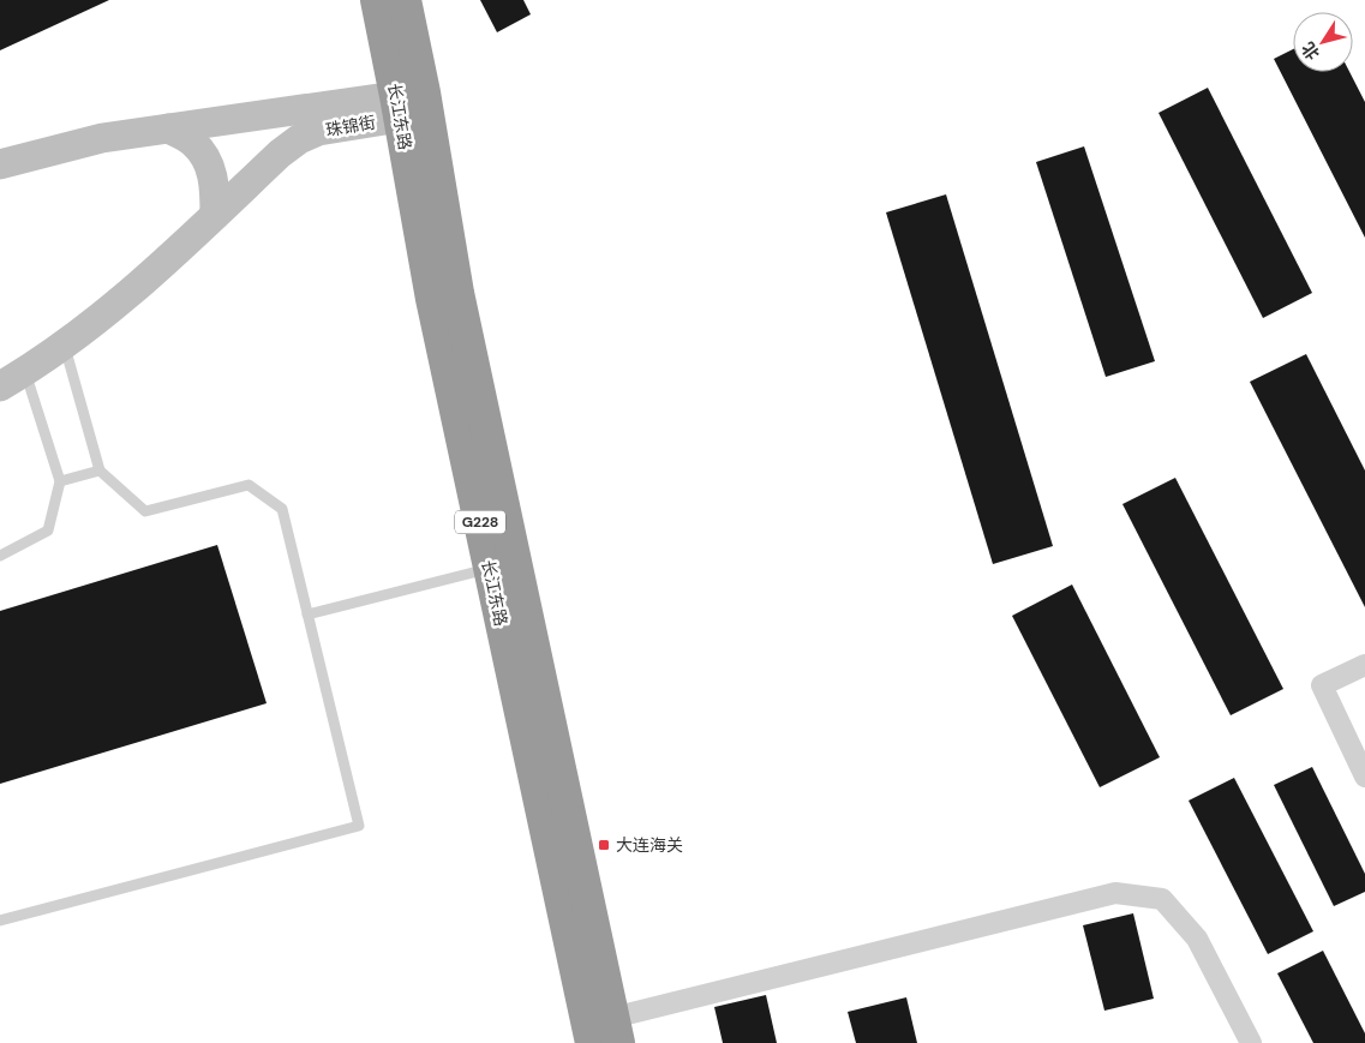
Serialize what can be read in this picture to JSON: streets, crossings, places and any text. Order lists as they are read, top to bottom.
{
  "streets": {
    "highway": ["长江东路", "G228"],
    "main road": ["珠锦街"]
  },
  "crossings": [
    ["长江东路", "珠锦街"]
  ],
  "places": {
    "transit": ["大连海关"]
  },
  "north": "bottom left"
}
